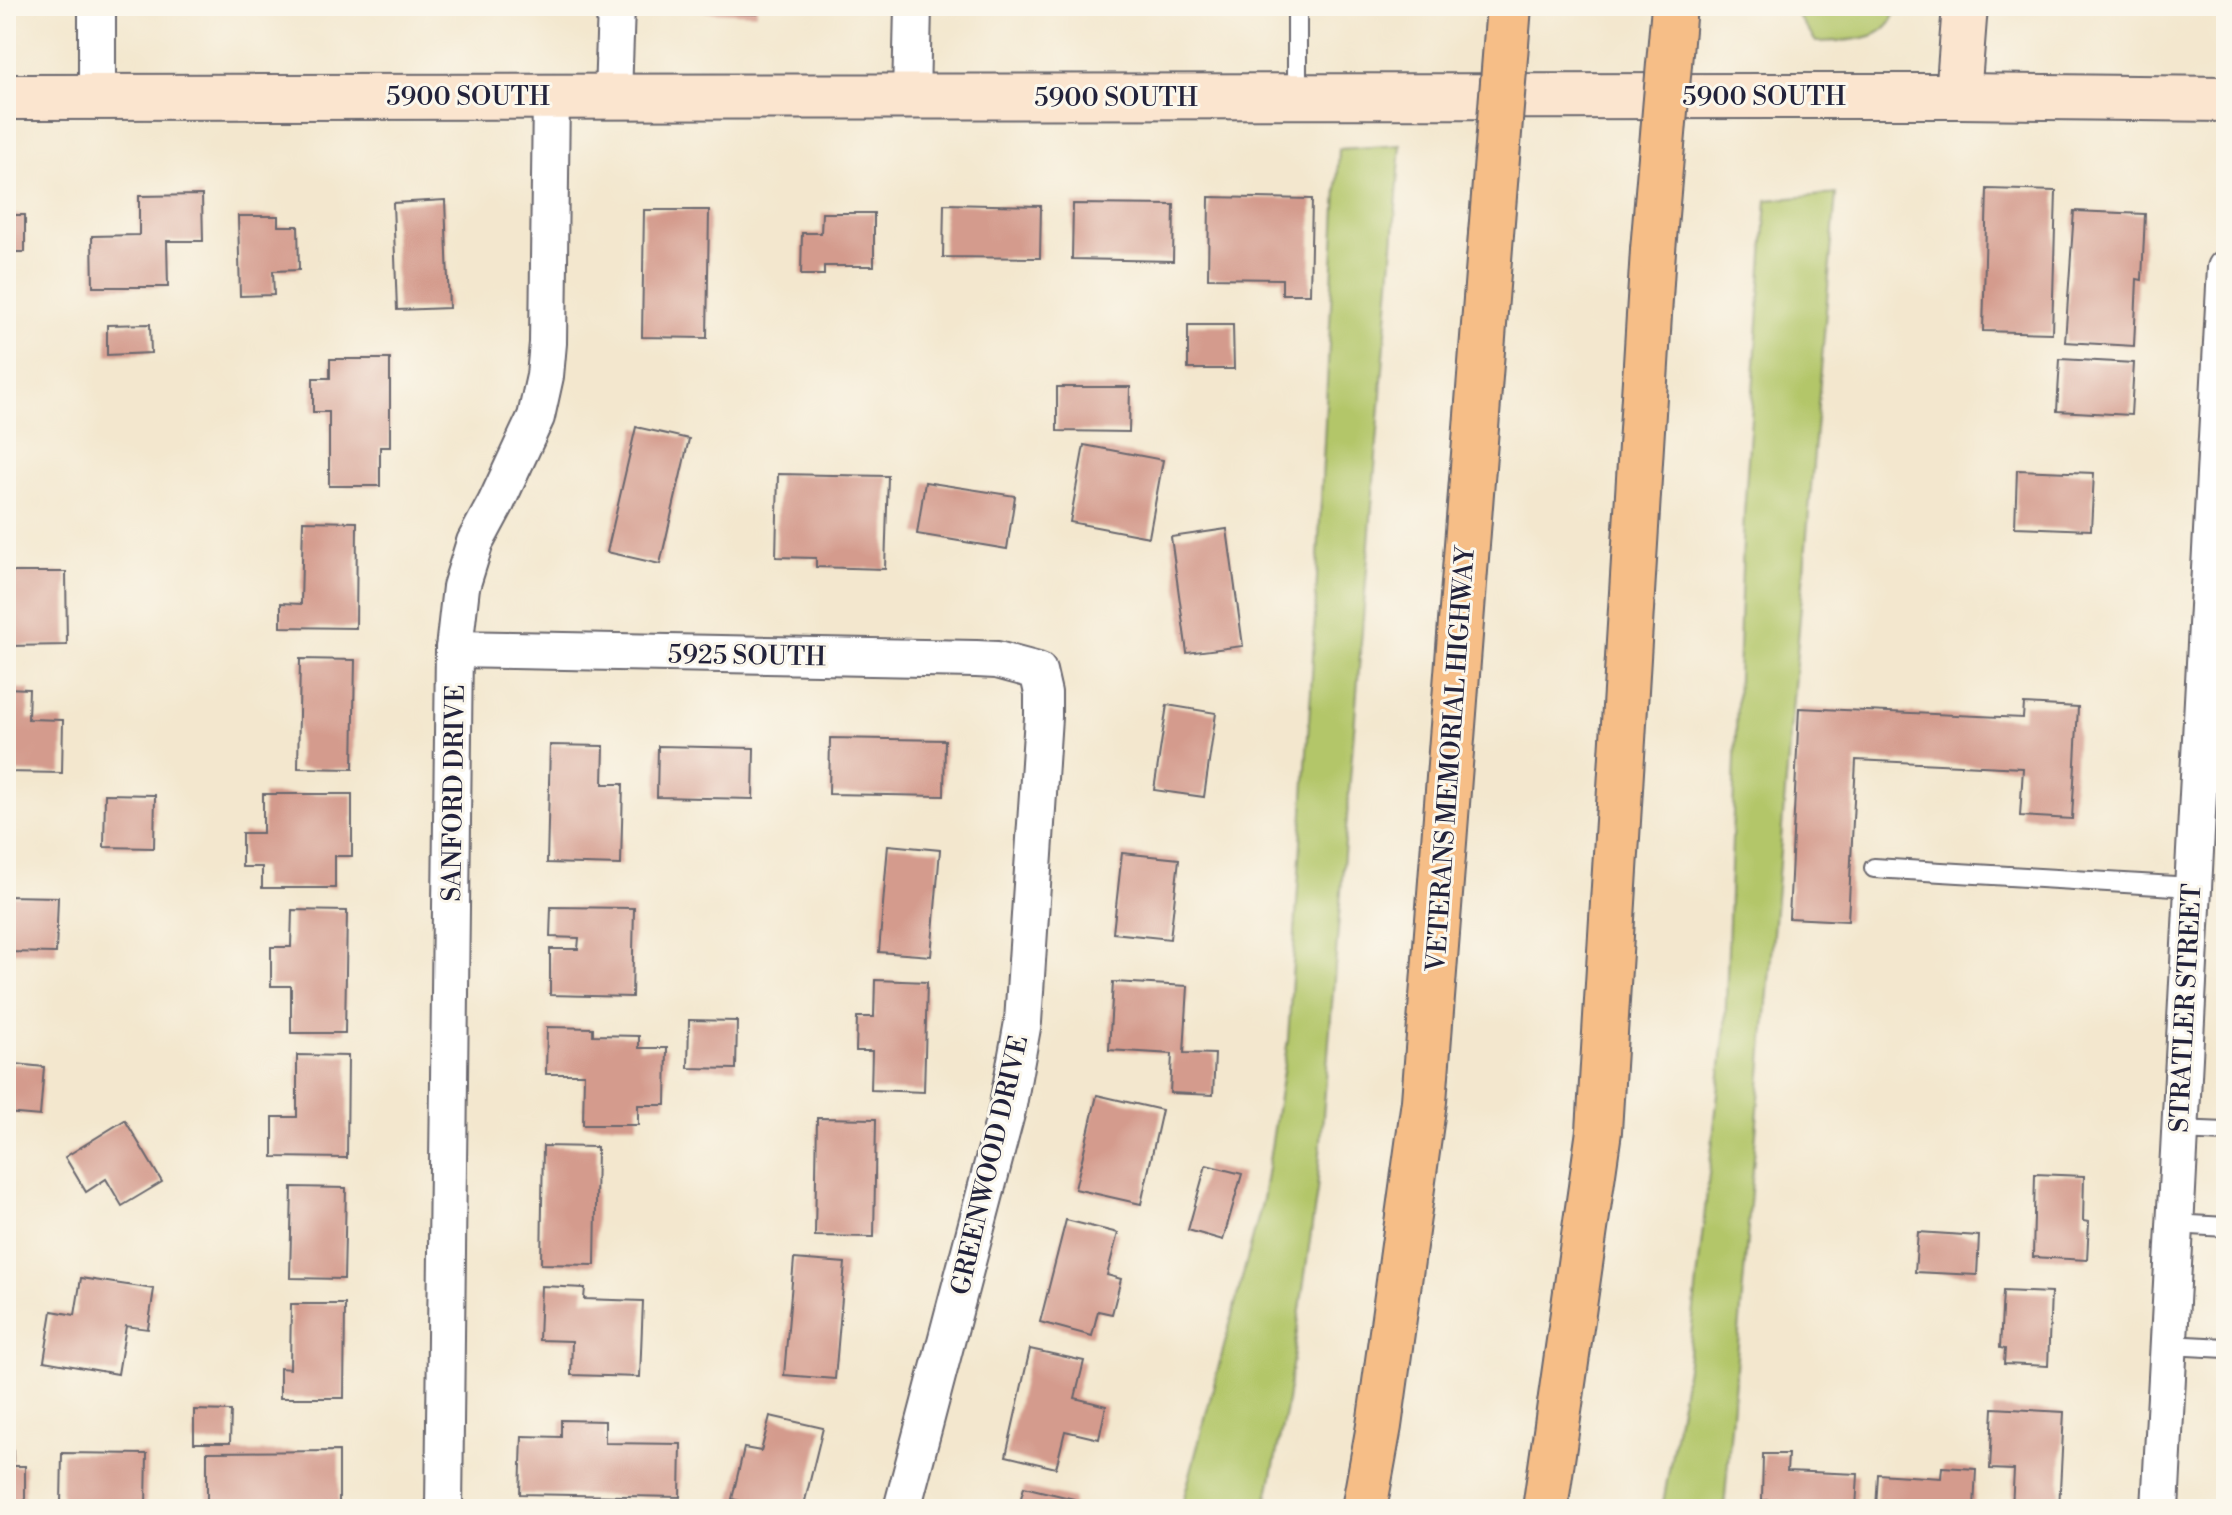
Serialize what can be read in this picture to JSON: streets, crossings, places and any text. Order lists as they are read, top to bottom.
{
  "streets": {
    "highway": ["VETERANS MEMORIAL HIGHWAY"],
    "street": [
      "5900 SOUTH",
      "5925 SOUTH",
      "SANFORD DRIVE",
      "STRATLER STREET",
      "GREENWOOD DRIVE"
    ]
  },
  "crossings": [
    ["5900 SOUTH", "SANFORD DRIVE"],
    ["5925 SOUTH", "SANFORD DRIVE"],
    ["5925 SOUTH", "GREENWOOD DRIVE"]
  ]
}
